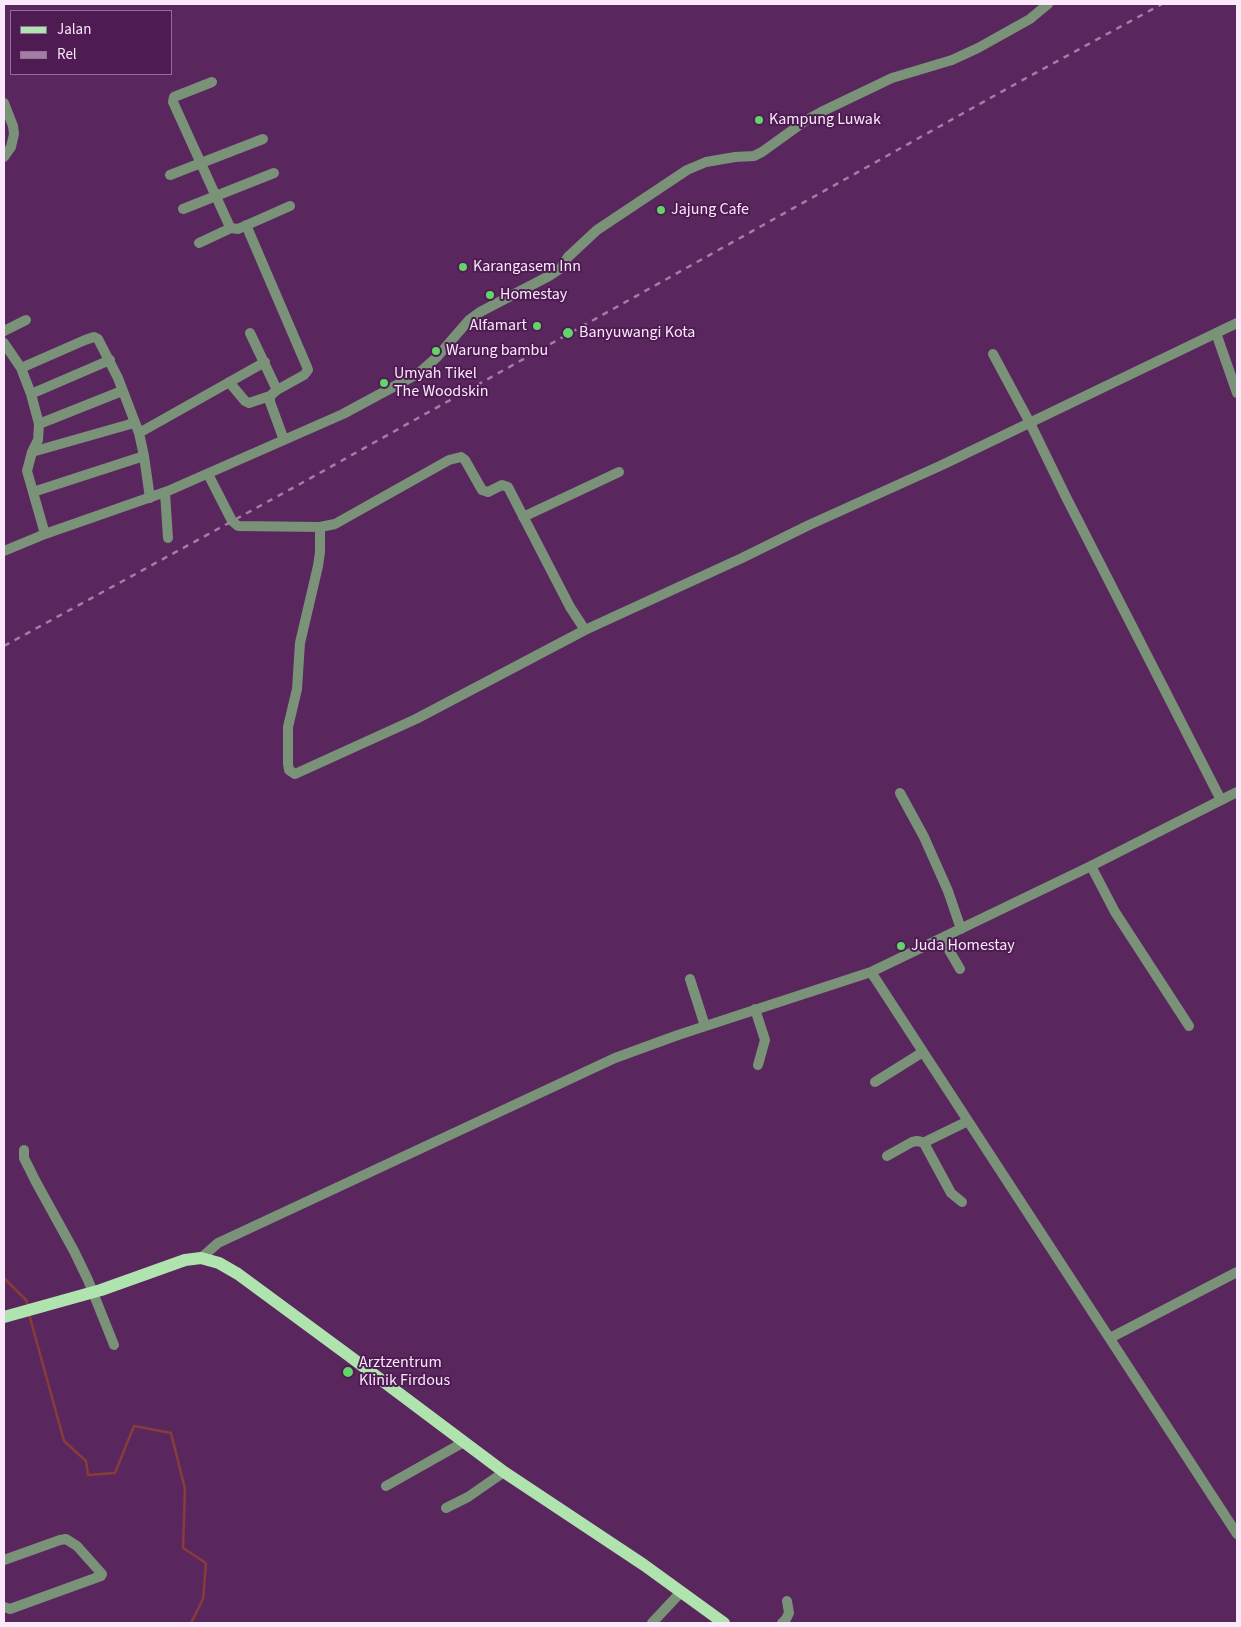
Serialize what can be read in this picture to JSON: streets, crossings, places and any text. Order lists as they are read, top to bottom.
{
  "places": [
    "Kampung Luwak",
    "Jajung Cafe",
    "Karangasem Inn",
    "Homestay",
    "Alfamart",
    "Banyuwangi Kota",
    "Warung bambu",
    "Umyah Tikel The Woodskin",
    "Juda Homestay",
    "Arztzentrum Klinik Firdous"
  ],
  "legend": ["Jalan", "Rel"]
}
